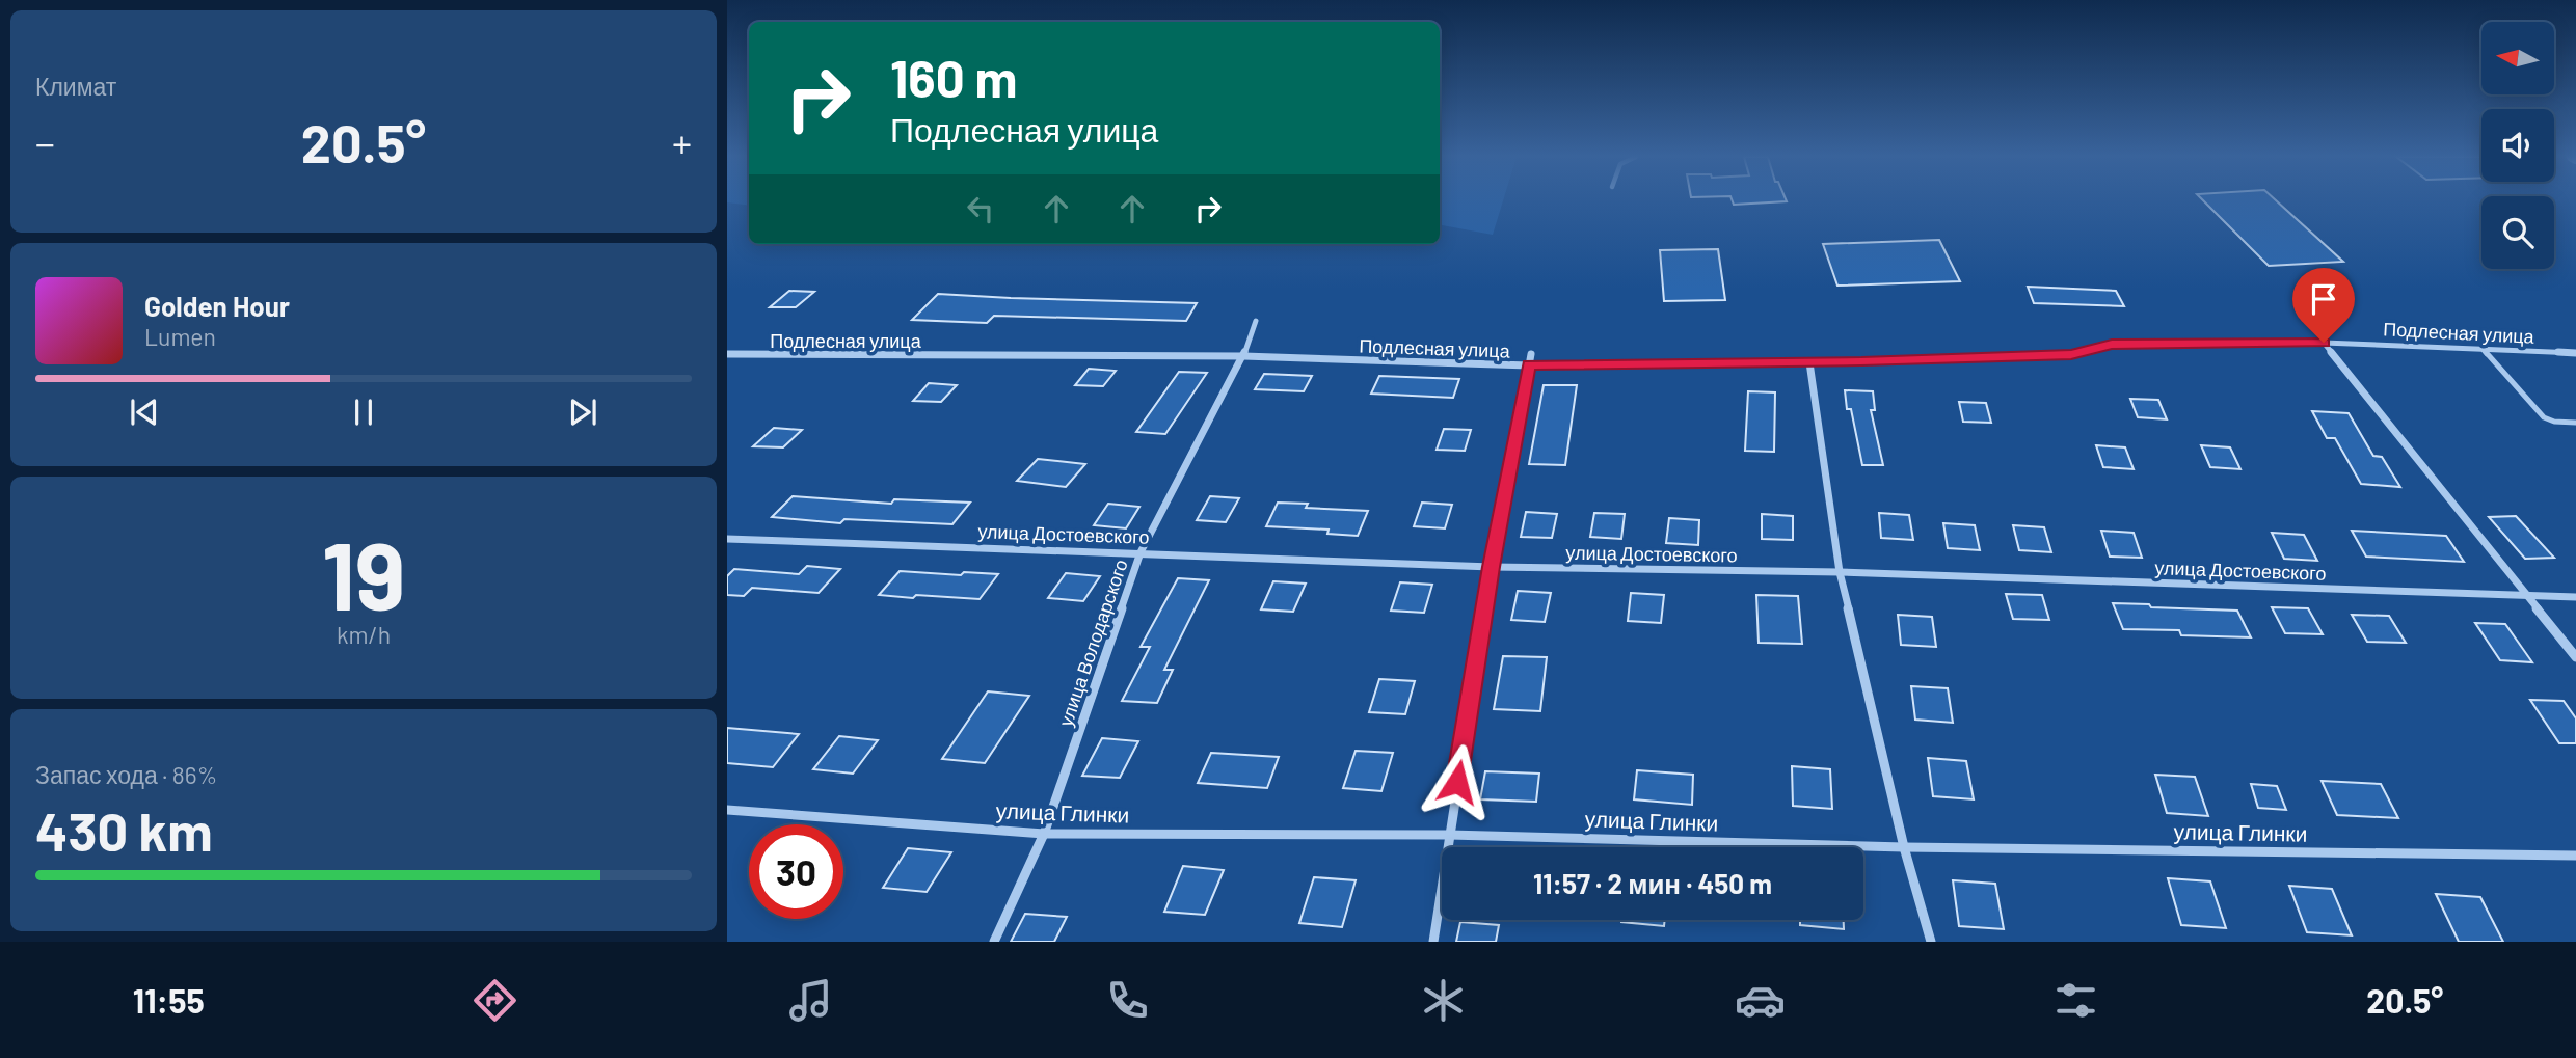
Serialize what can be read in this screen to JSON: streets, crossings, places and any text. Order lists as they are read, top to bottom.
{
  "streets": {
    "street": [
      "Подлесная улица",
      "улица Достоевского",
      "улица Володарского",
      "улица Глинки"
    ]
  },
  "crossings": [
    ["Подлесная улица", "улица Володарского"],
    ["улица Достоевского", "улица Володарского"],
    ["улица Володарского", "улица Глинки"]
  ],
  "north": "left",
  "page": {
    "tile": [
      "Климат",
      ["19", "km/h"],
      ["Запас хода · 86%", "430 km"]
    ],
    "turn": ["160 m", "Подлесная улица"],
    "heat": ["−", "20.5°", "+"],
    "song": ["Golden Hour", "Lumen"],
    "limit": "30",
    "trip": "11:57 · 2 мин · 450 m",
    "tabs": ["11:55", "20.5°"]
  }
}
